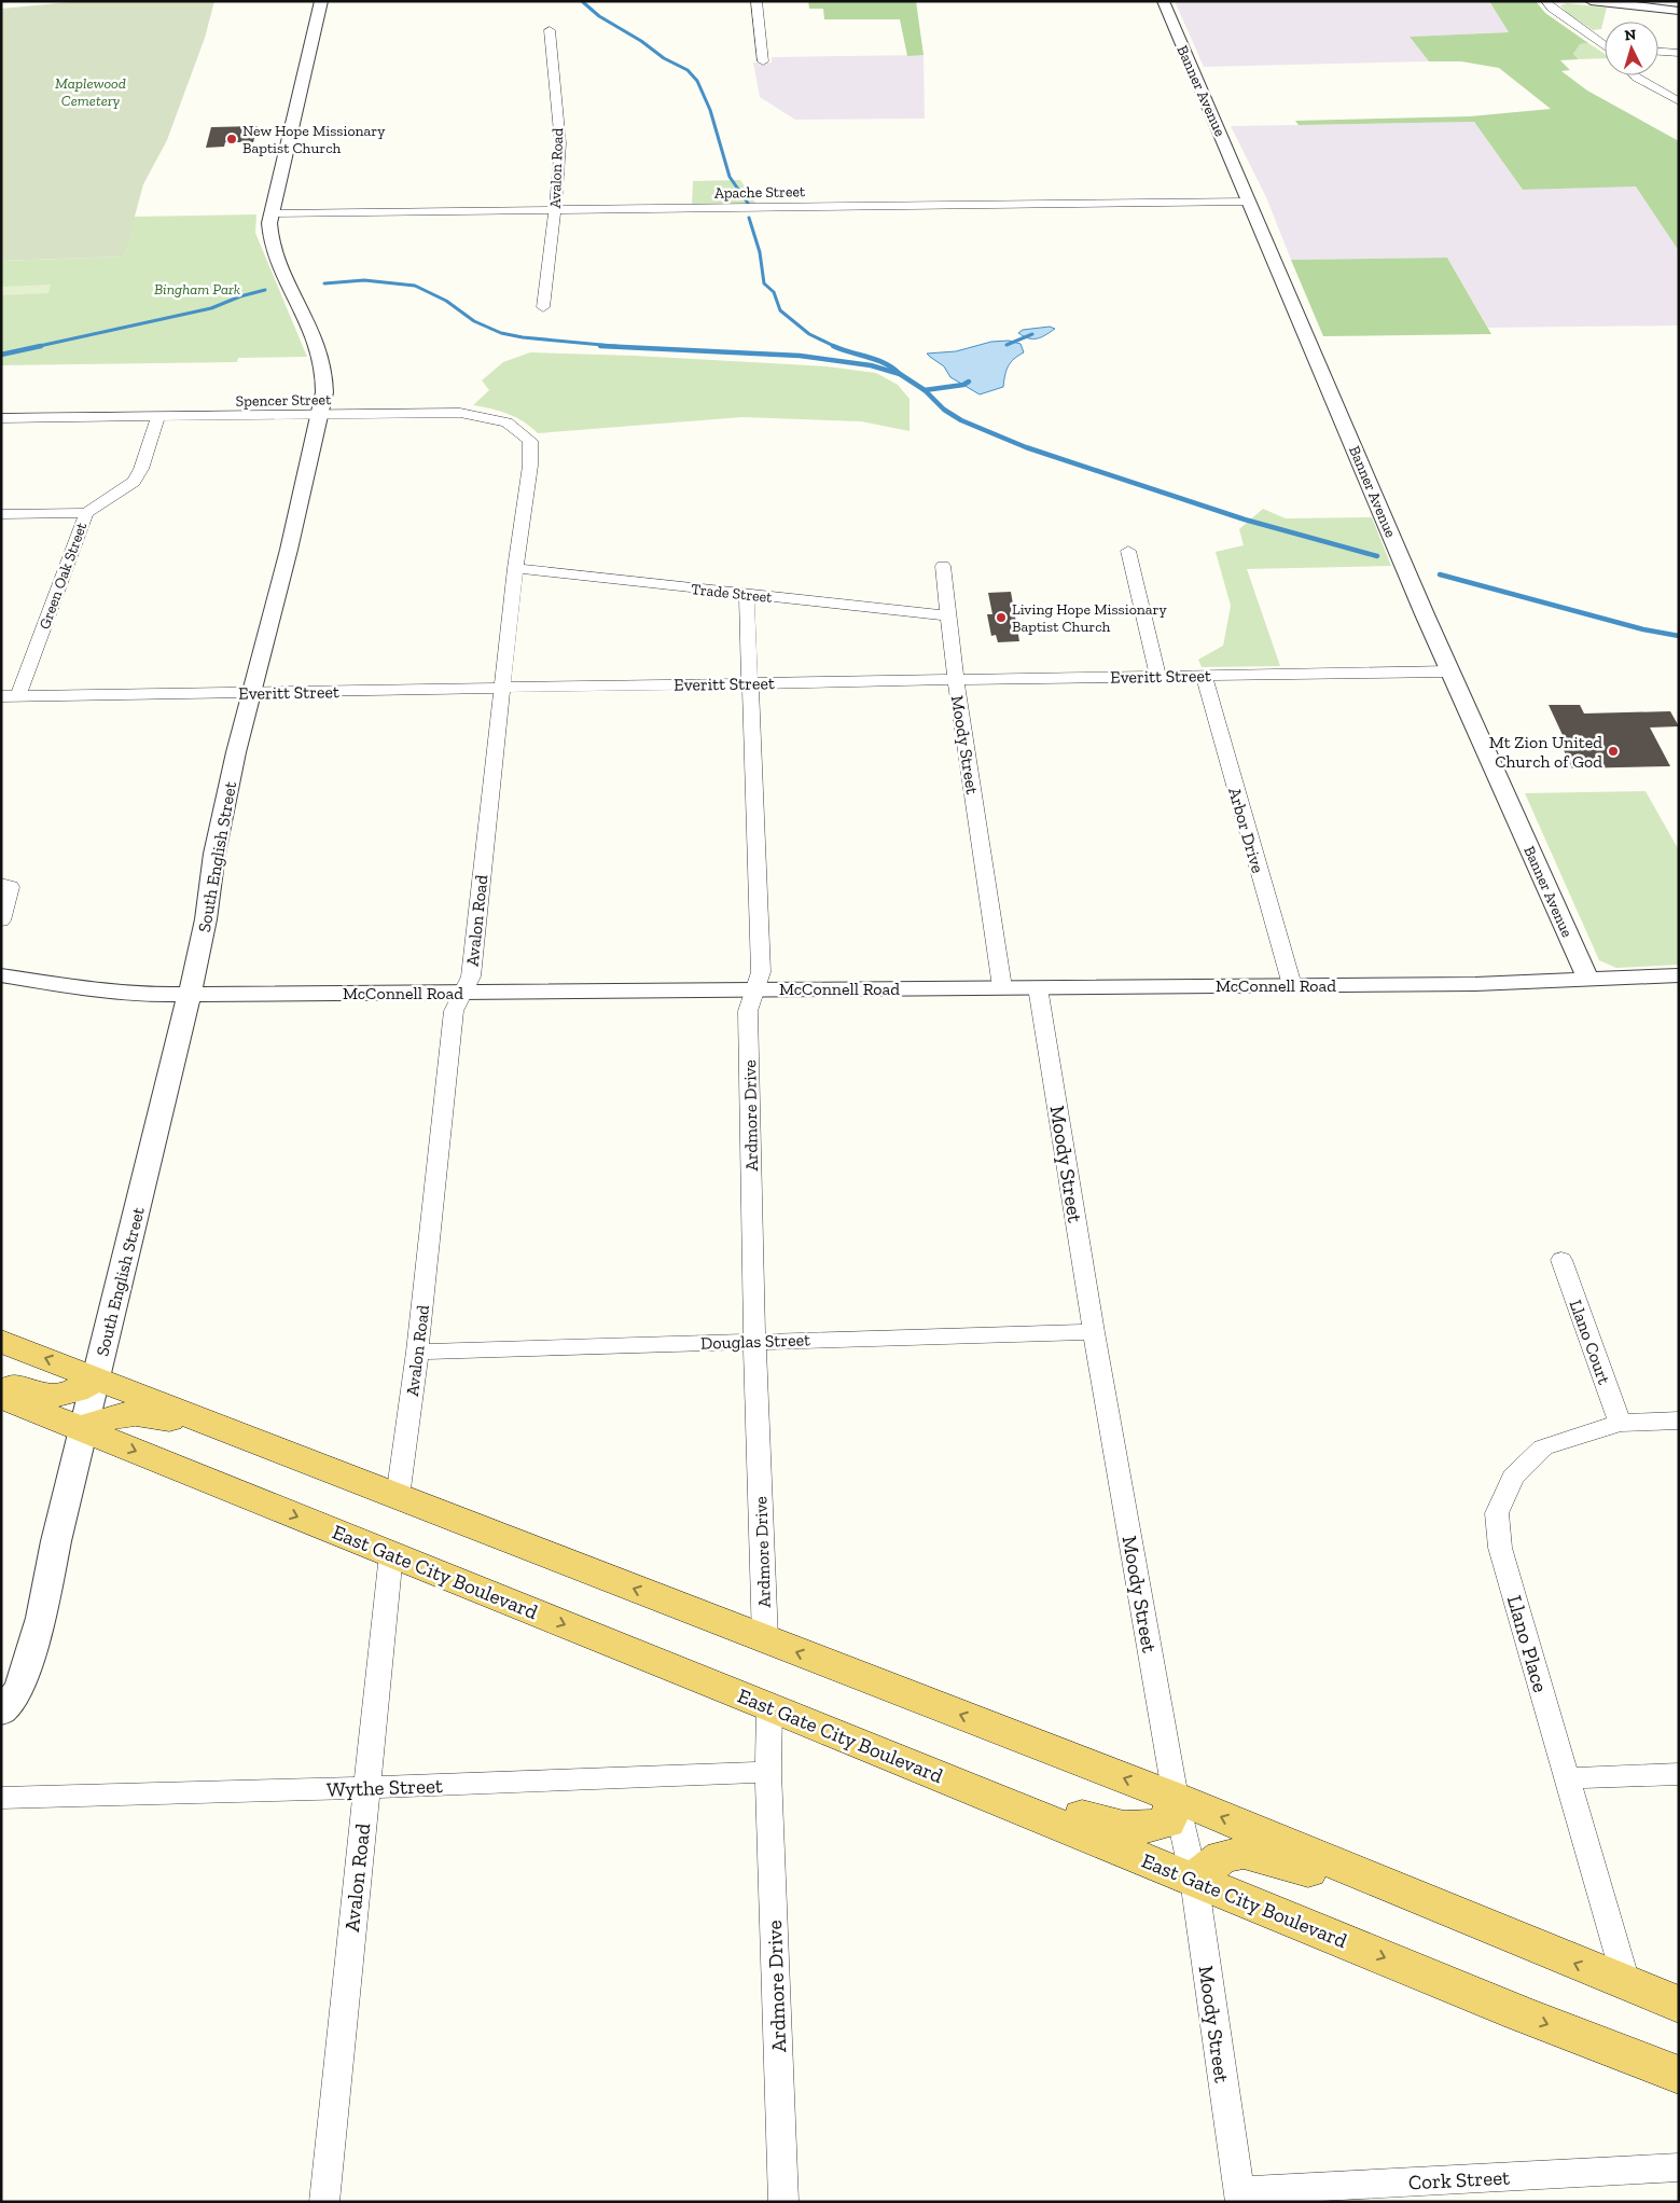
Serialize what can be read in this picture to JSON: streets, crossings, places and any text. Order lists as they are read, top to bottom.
{
  "streets": {
    "main road": ["East Gate City Boulevard"],
    "street": [
      "Banner Avenue",
      "Avalon Road",
      "Apache Street",
      "Spencer Street",
      "Green Oak Street",
      "Trade Street",
      "Everitt Street",
      "Moody Street",
      "Arbor Drive",
      "South English Street",
      "McConnell Road",
      "Ardmore Drive",
      "Douglas Street",
      "Llano Court",
      "Llano Place",
      "Wythe Street",
      "Cork Street"
    ]
  },
  "crossings": [
    ["Banner Avenue", "Apache Street"],
    ["Banner Avenue", "Everitt Street"],
    ["Banner Avenue", "McConnell Road"],
    ["Avalon Road", "Apache Street"],
    ["Avalon Road", "Spencer Street"],
    ["Avalon Road", "Trade Street"],
    ["Avalon Road", "Everitt Street"],
    ["Avalon Road", "McConnell Road"],
    ["Avalon Road", "Douglas Street"],
    ["Avalon Road", "East Gate City Boulevard"],
    ["Avalon Road", "Wythe Street"],
    ["Apache Street", "South English Street"],
    ["Spencer Street", "Green Oak Street"],
    ["Spencer Street", "South English Street"],
    ["Green Oak Street", "Everitt Street"],
    ["Trade Street", "Moody Street"],
    ["Trade Street", "Ardmore Drive"],
    ["Everitt Street", "Moody Street"],
    ["Everitt Street", "Arbor Drive"],
    ["Everitt Street", "South English Street"],
    ["Everitt Street", "Ardmore Drive"],
    ["Moody Street", "McConnell Road"],
    ["Moody Street", "Douglas Street"],
    ["Moody Street", "East Gate City Boulevard"],
    ["Moody Street", "Cork Street"],
    ["Arbor Drive", "McConnell Road"],
    ["South English Street", "McConnell Road"],
    ["South English Street", "East Gate City Boulevard"],
    ["McConnell Road", "Ardmore Drive"],
    ["Ardmore Drive", "Douglas Street"],
    ["Ardmore Drive", "East Gate City Boulevard"],
    ["Ardmore Drive", "Wythe Street"],
    ["Llano Court", "Llano Place"]
  ],
  "parks": ["Maplewood Cemetery", "Bingham Park"],
  "places": ["New Hope Missionary Baptist Church", "Living Hope Missionary Baptist Church", "Mt Zion United Church of God"],
  "north": "top"
}
